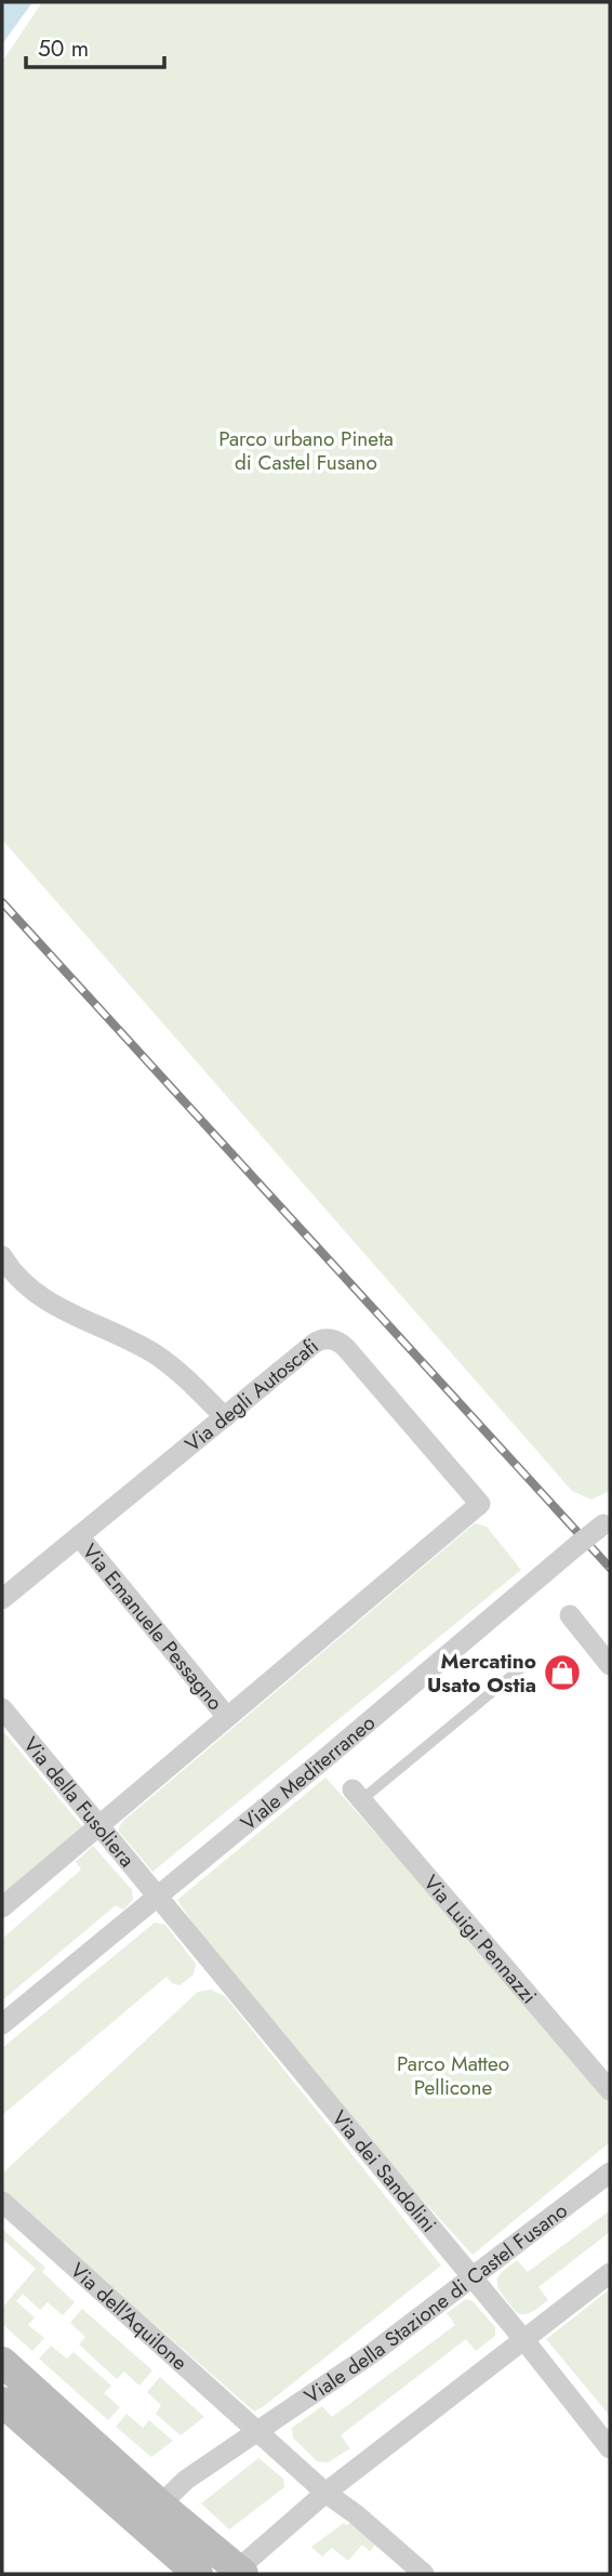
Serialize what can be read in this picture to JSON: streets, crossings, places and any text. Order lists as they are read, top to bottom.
{
  "streets": {
    "street": [
      "Via degli Autoscafi",
      "Via Emanuele Pessagno",
      "Viale Mediterraneo",
      "Via della Fusoliera",
      "Via Luigi Pennazzi",
      "Via dei Sandolini",
      "Viale della Stazione di Castel Fusano",
      "Via dell'Aquilone"
    ]
  },
  "crossings": [
    ["Via degli Autoscafi", "Via Emanuele Pessagno"],
    ["Viale Mediterraneo", "Via della Fusoliera"],
    ["Viale Mediterraneo", "Via dei Sandolini"],
    ["Via della Fusoliera", "Via dei Sandolini"],
    ["Via dei Sandolini", "Viale della Stazione di Castel Fusano"],
    ["Viale della Stazione di Castel Fusano", "Via dell'Aquilone"]
  ],
  "parks": ["Parco urbano Pineta di Castel Fusano", "Parco Matteo Pellicone"],
  "places": {
    "shop": ["Mercatino Usato Ostia"]
  },
  "scale_bar": "50 m"
}
